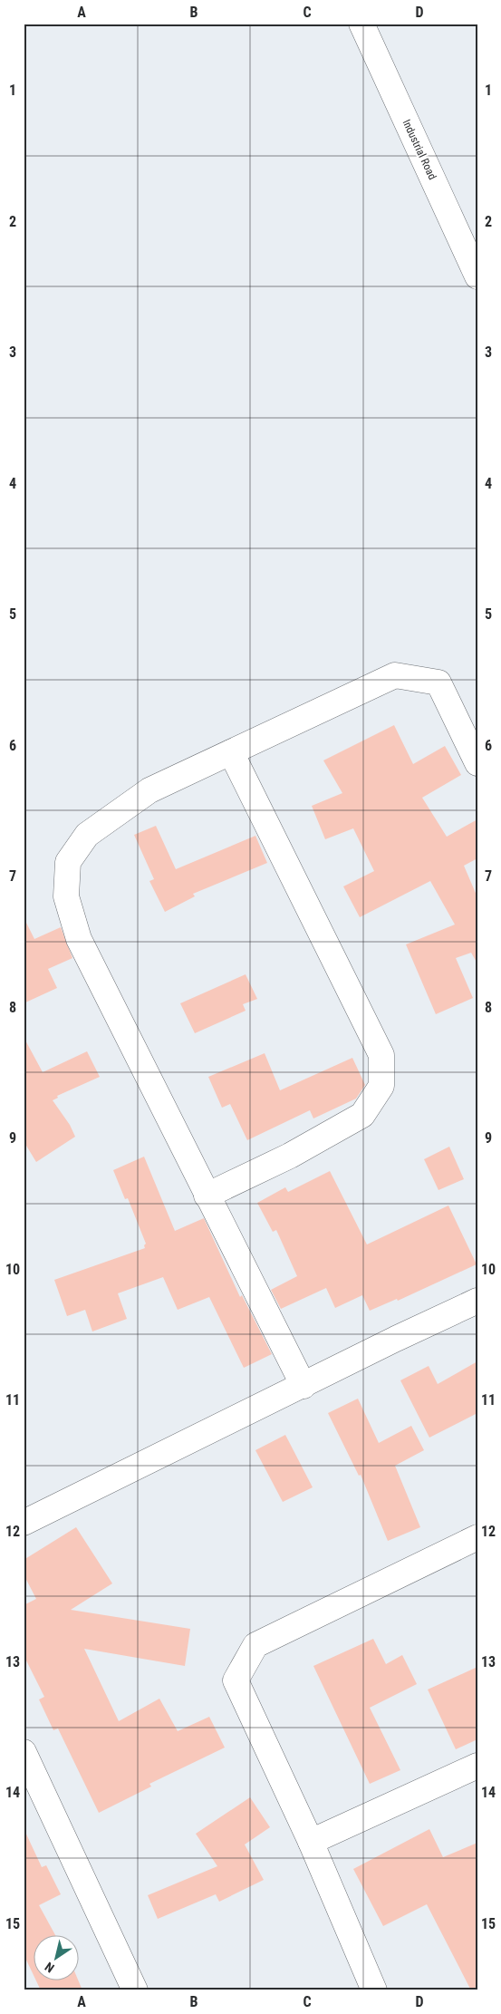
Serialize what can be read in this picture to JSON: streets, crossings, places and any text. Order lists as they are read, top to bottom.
{
  "streets": {
    "street": ["Industrial Road"]
  },
  "north": "bottom left",
  "grid": {
    "columns": [
      "A",
      "B",
      "C",
      "D"
    ],
    "rows": [
      "1",
      "2",
      "3",
      "4",
      "5",
      "6",
      "7",
      "8",
      "9",
      "10",
      "11",
      "12",
      "13",
      "14",
      "15"
    ]
  }
}
